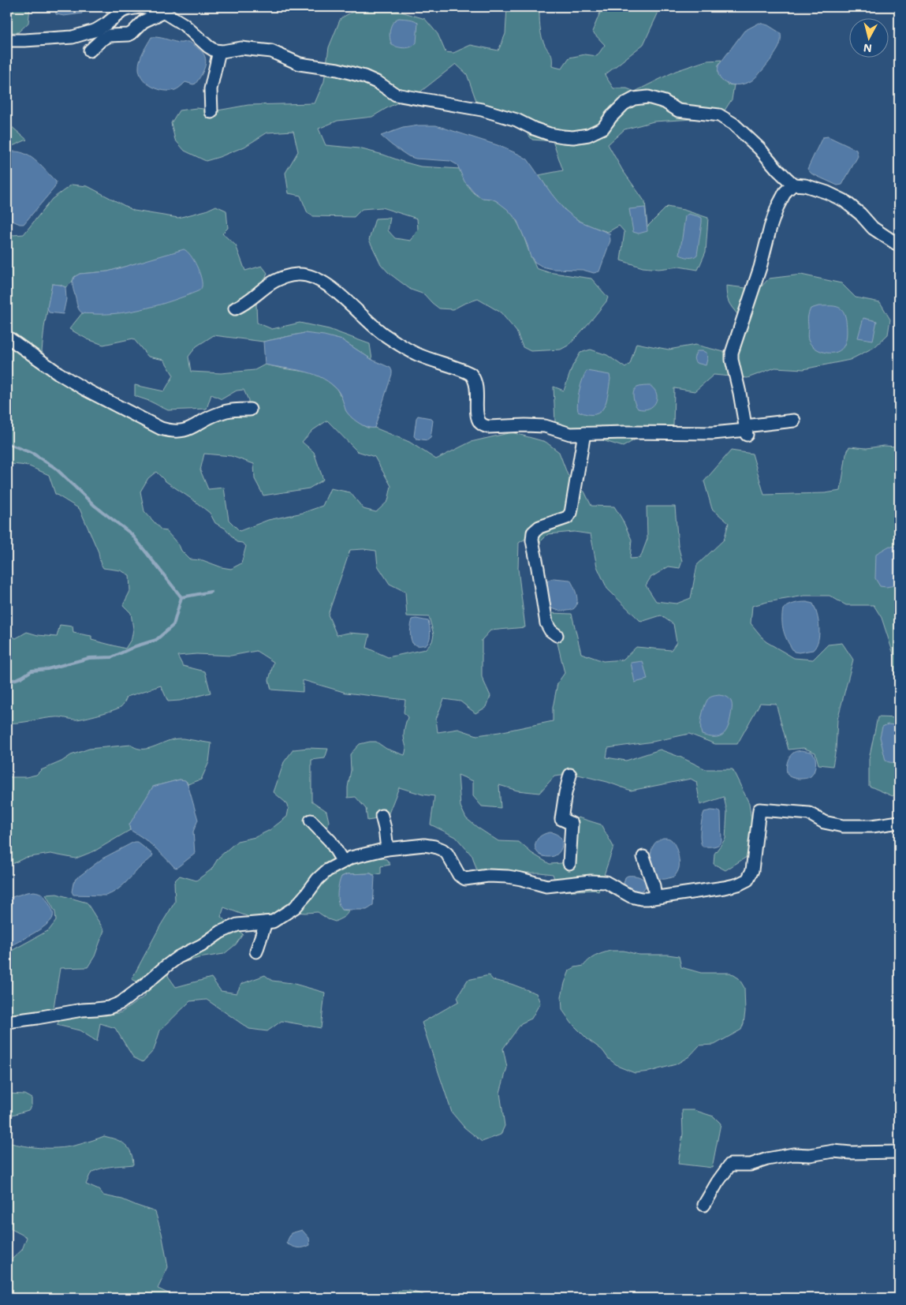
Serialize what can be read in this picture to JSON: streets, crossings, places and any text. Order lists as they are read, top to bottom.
{
  "north": "bottom"
}
